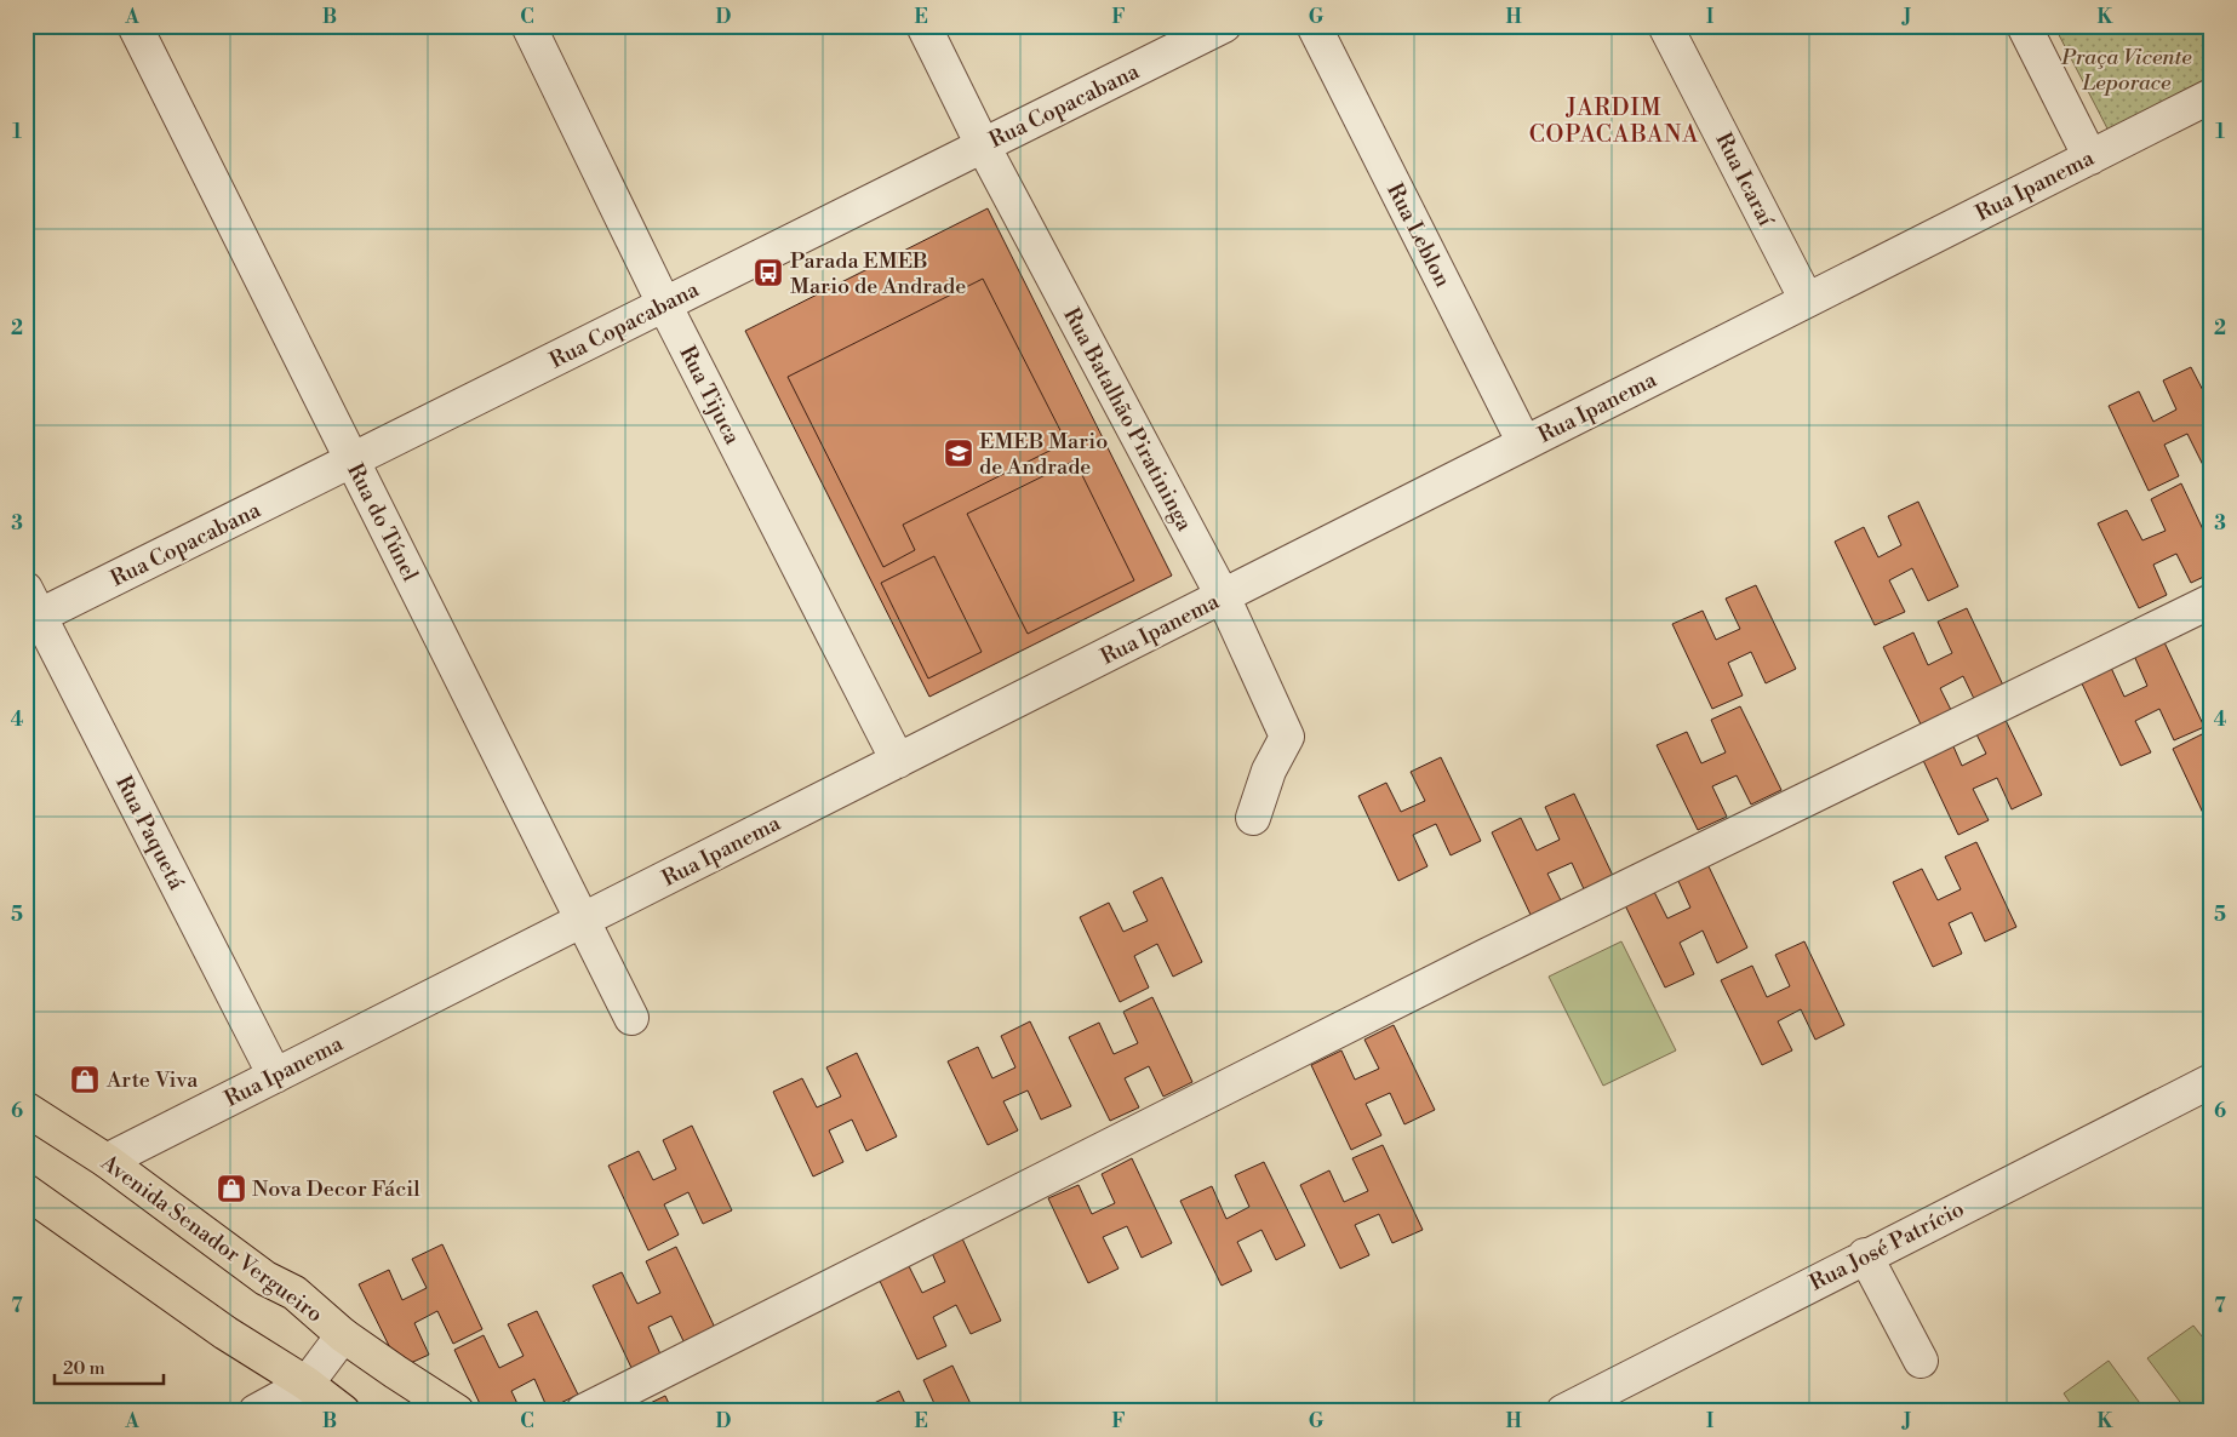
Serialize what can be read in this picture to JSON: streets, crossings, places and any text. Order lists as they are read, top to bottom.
{
  "streets": {
    "main road": ["Avenida Senador Vergueiro"],
    "street": [
      "Rua Copacabana",
      "Rua Icaraí",
      "Rua Ipanema",
      "Rua Leblon",
      "Rua Tijuca",
      "Rua Batalhão Piratininga",
      "Rua do Túnel",
      "Rua Paquetá",
      "Rua José Patrício"
    ]
  },
  "crossings": [
    ["Rua Copacabana", "Rua Tijuca"],
    ["Rua Copacabana", "Rua Batalhão Piratininga"],
    ["Rua Copacabana", "Rua do Túnel"],
    ["Rua Copacabana", "Rua Paquetá"],
    ["Rua Icaraí", "Rua Ipanema"],
    ["Rua Ipanema", "Rua Leblon"],
    ["Rua Ipanema", "Rua Tijuca"],
    ["Rua Ipanema", "Rua Batalhão Piratininga"],
    ["Rua Ipanema", "Rua do Túnel"],
    ["Rua Ipanema", "Rua Paquetá"],
    ["Rua Ipanema", "Avenida Senador Vergueiro"]
  ],
  "districts": ["JARDIM COPACABANA"],
  "parks": ["Praça Vicente Leporace"],
  "places": {
    "bus stop": ["Parada EMEB Mario de Andrade"],
    "school or university": ["EMEB Mario de Andrade"],
    "shop": ["Arte Viva", "Nova Decor Fácil"]
  },
  "scale_bar": "20 m",
  "grid": {
    "columns": [
      "A",
      "B",
      "C",
      "D",
      "E",
      "F",
      "G",
      "H",
      "I",
      "J",
      "K"
    ],
    "rows": [
      "1",
      "2",
      "3",
      "4",
      "5",
      "6",
      "7"
    ]
  }
}
